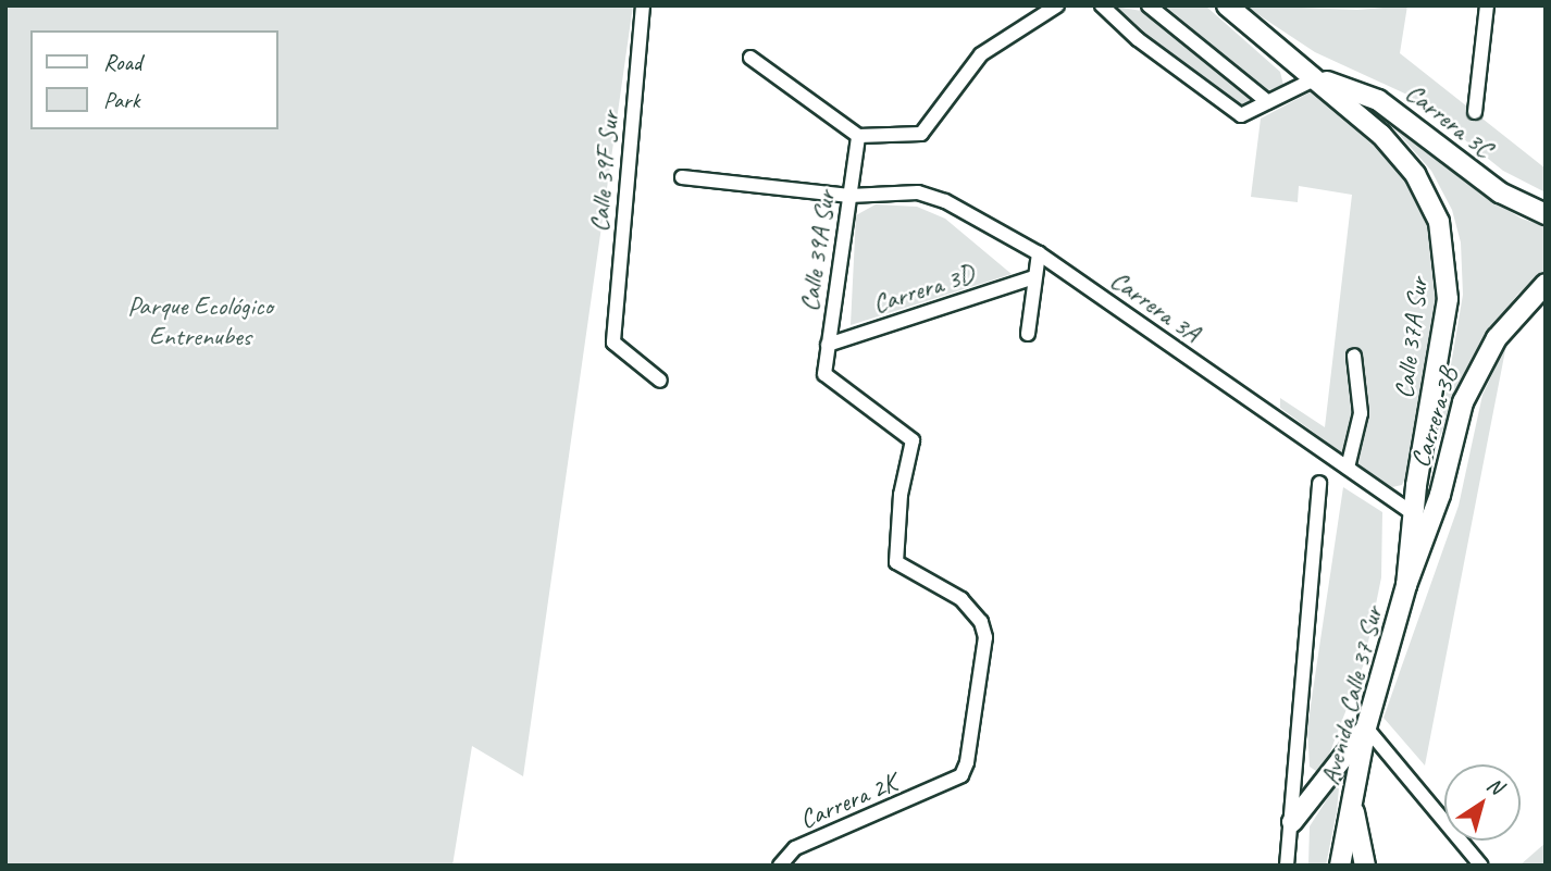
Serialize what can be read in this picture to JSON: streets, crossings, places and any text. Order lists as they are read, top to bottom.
{
  "streets": {
    "main road": [
      "Carrera 3C",
      "Calle 37A Sur",
      "Carrera 3B",
      "Avenida Calle 37 Sur"
    ],
    "street": [
      "Calle 39F Sur",
      "Calle 39A Sur",
      "Carrera 3D",
      "Carrera 3A",
      "Carrera 2K"
    ]
  },
  "crossings": [
    ["Carrera 3C", "Calle 37A Sur"],
    ["Calle 39A Sur", "Carrera 3D"],
    ["Calle 39A Sur", "Carrera 3A"],
    ["Calle 39A Sur", "Carrera 2K"],
    ["Carrera 3A", "Calle 37A Sur"],
    ["Calle 37A Sur", "Carrera 3B"],
    ["Calle 37A Sur", "Avenida Calle 37 Sur"],
    ["Carrera 3B", "Avenida Calle 37 Sur"]
  ],
  "parks": ["Parque Ecológico Entrenubes"],
  "legend": ["Road", "Park"],
  "north": "top right"
}
